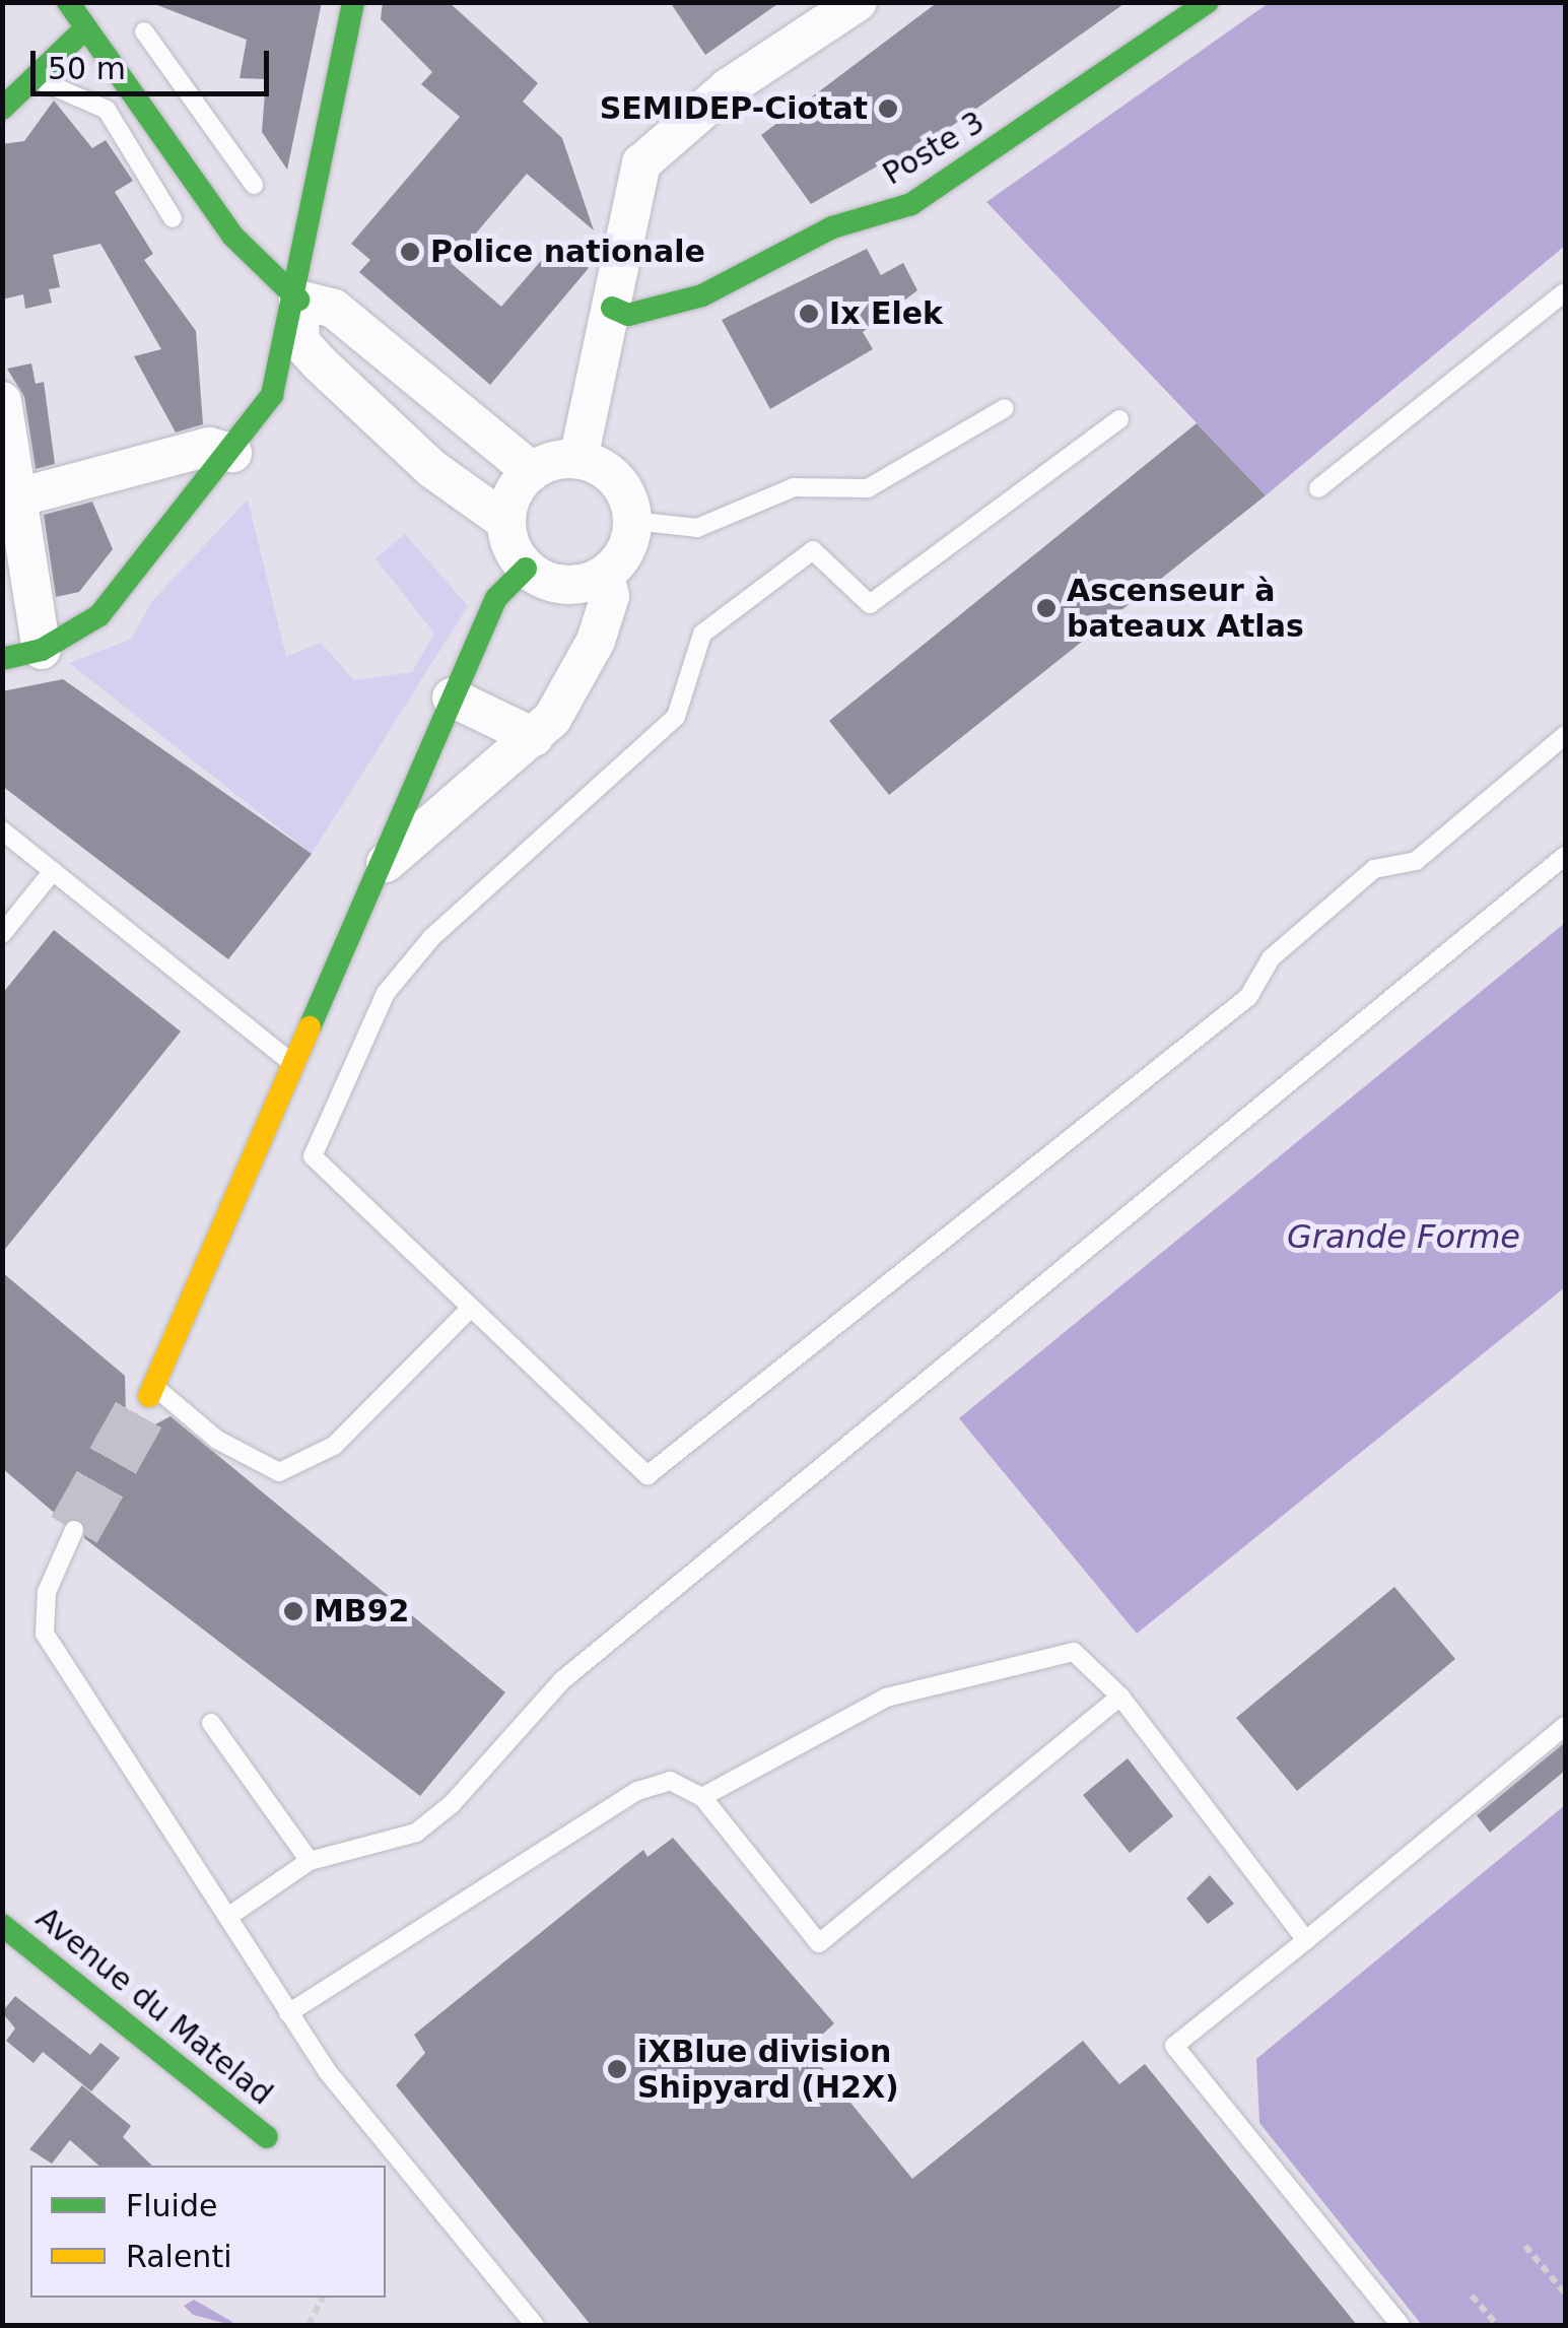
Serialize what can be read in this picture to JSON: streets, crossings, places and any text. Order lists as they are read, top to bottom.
{
  "streets": {
    "street": ["Poste 3", "Avenue du Matelad"]
  },
  "water": ["Grande Forme"],
  "places": [
    "SEMIDEP-Ciotat",
    "Police nationale",
    "Ix Elek",
    "Ascenseur à bateaux Atlas",
    "MB92",
    "iXBlue division Shipyard (H2X)"
  ],
  "legend": ["Fluide", "Ralenti"],
  "scale_bar": "50 m"
}
